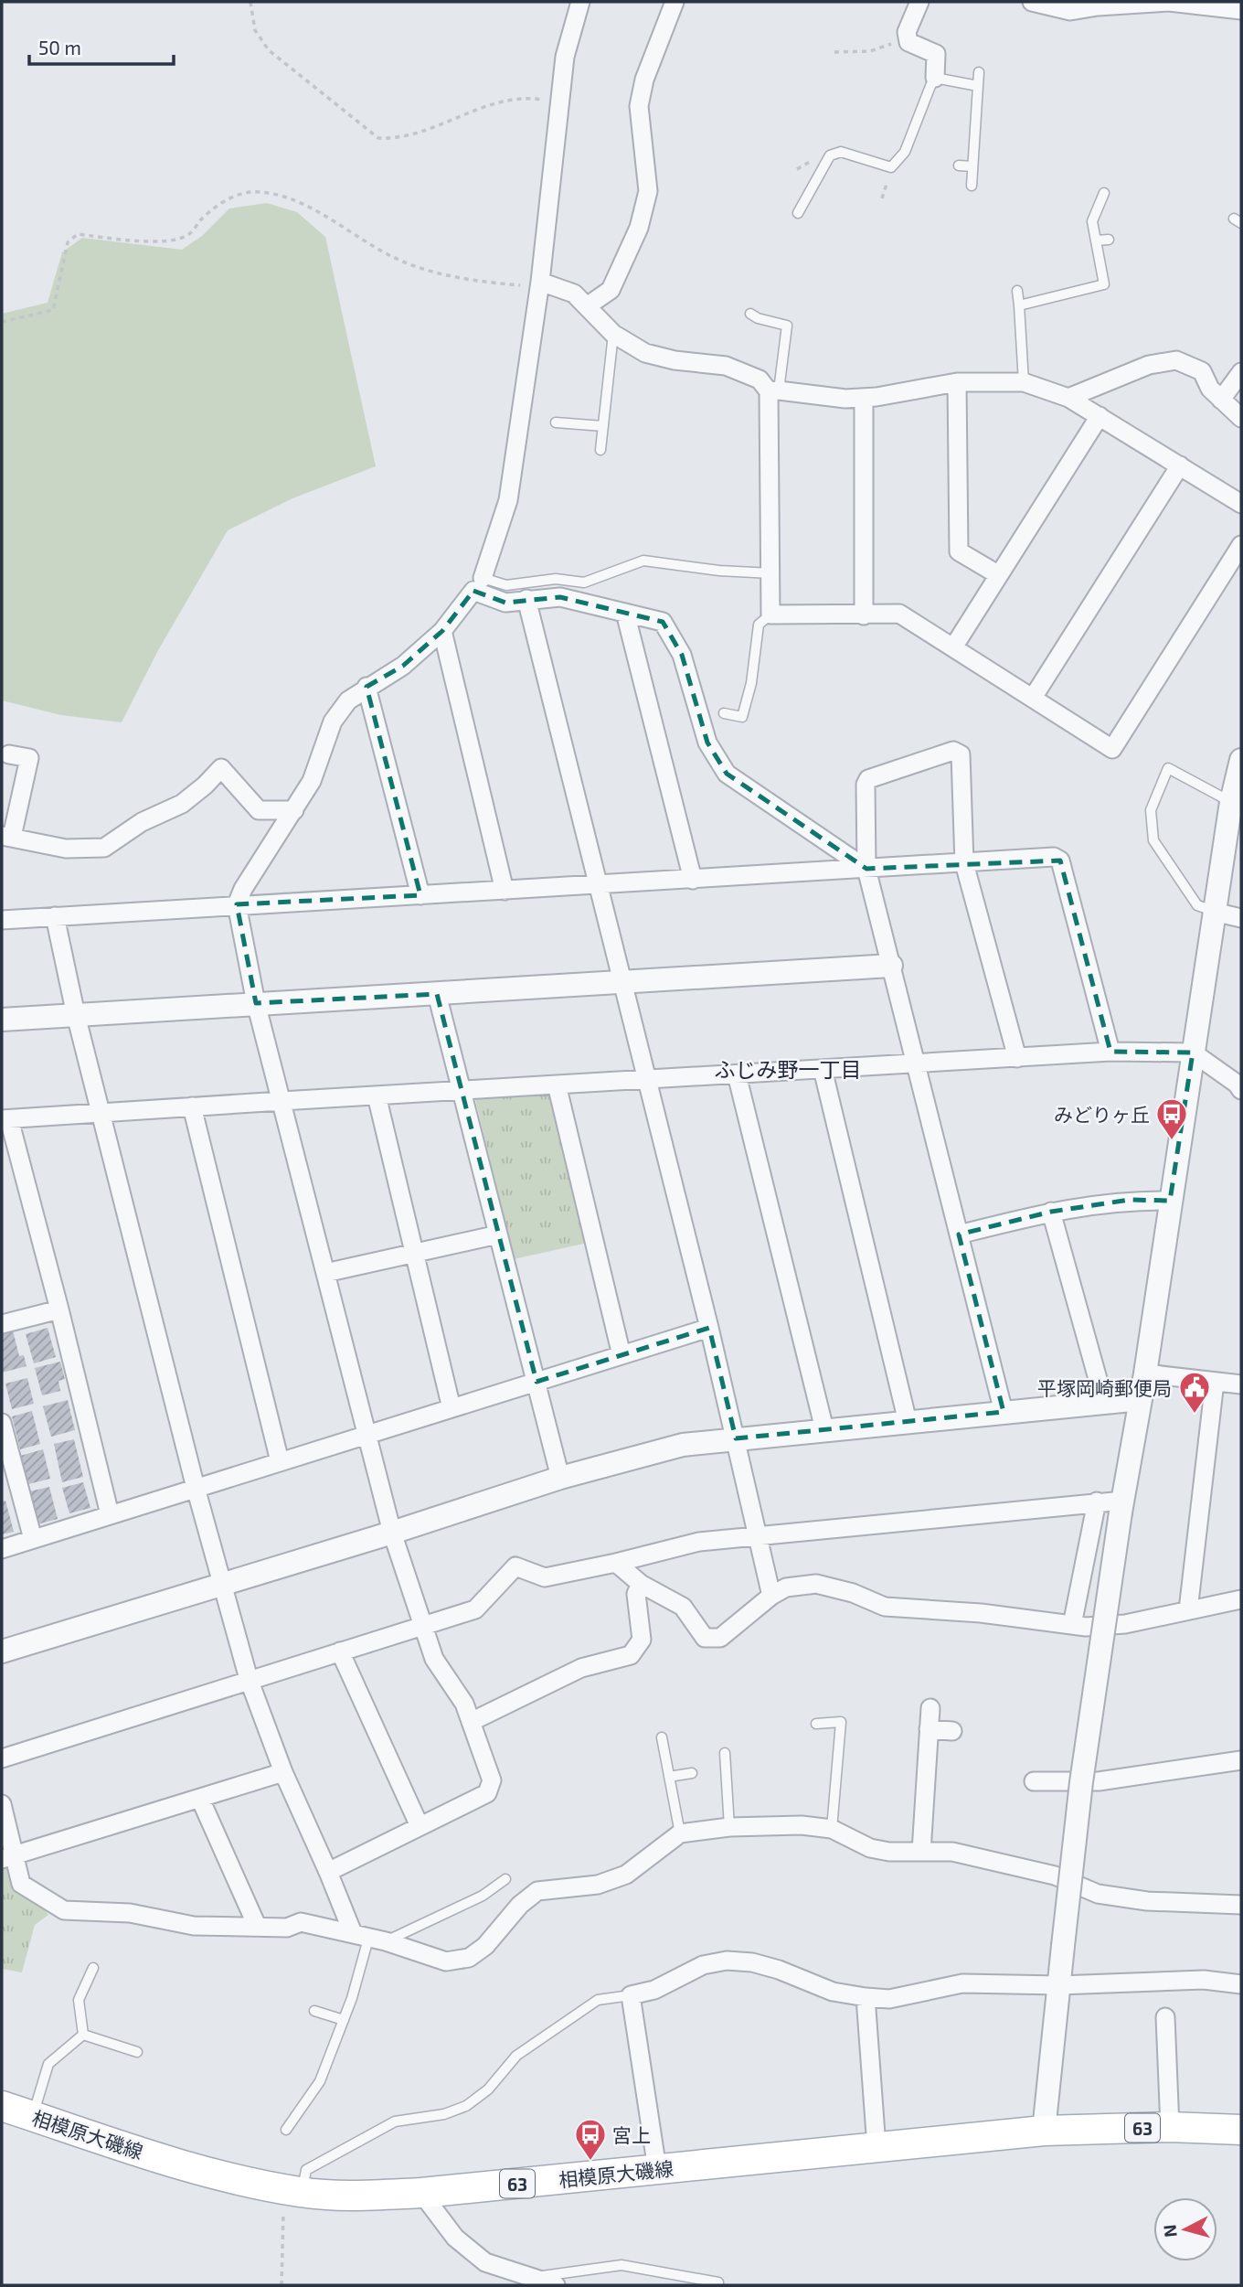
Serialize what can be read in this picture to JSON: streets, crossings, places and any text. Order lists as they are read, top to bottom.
{
  "streets": {
    "main road": ["63", "相模原大磯線"]
  },
  "districts": ["ふじみ野一丁目"],
  "places": {
    "bus stop": ["みどりヶ丘", "宮上"],
    "public building": ["平塚岡崎郵便局"]
  },
  "scale_bar": "50 m",
  "north": "left"
}
